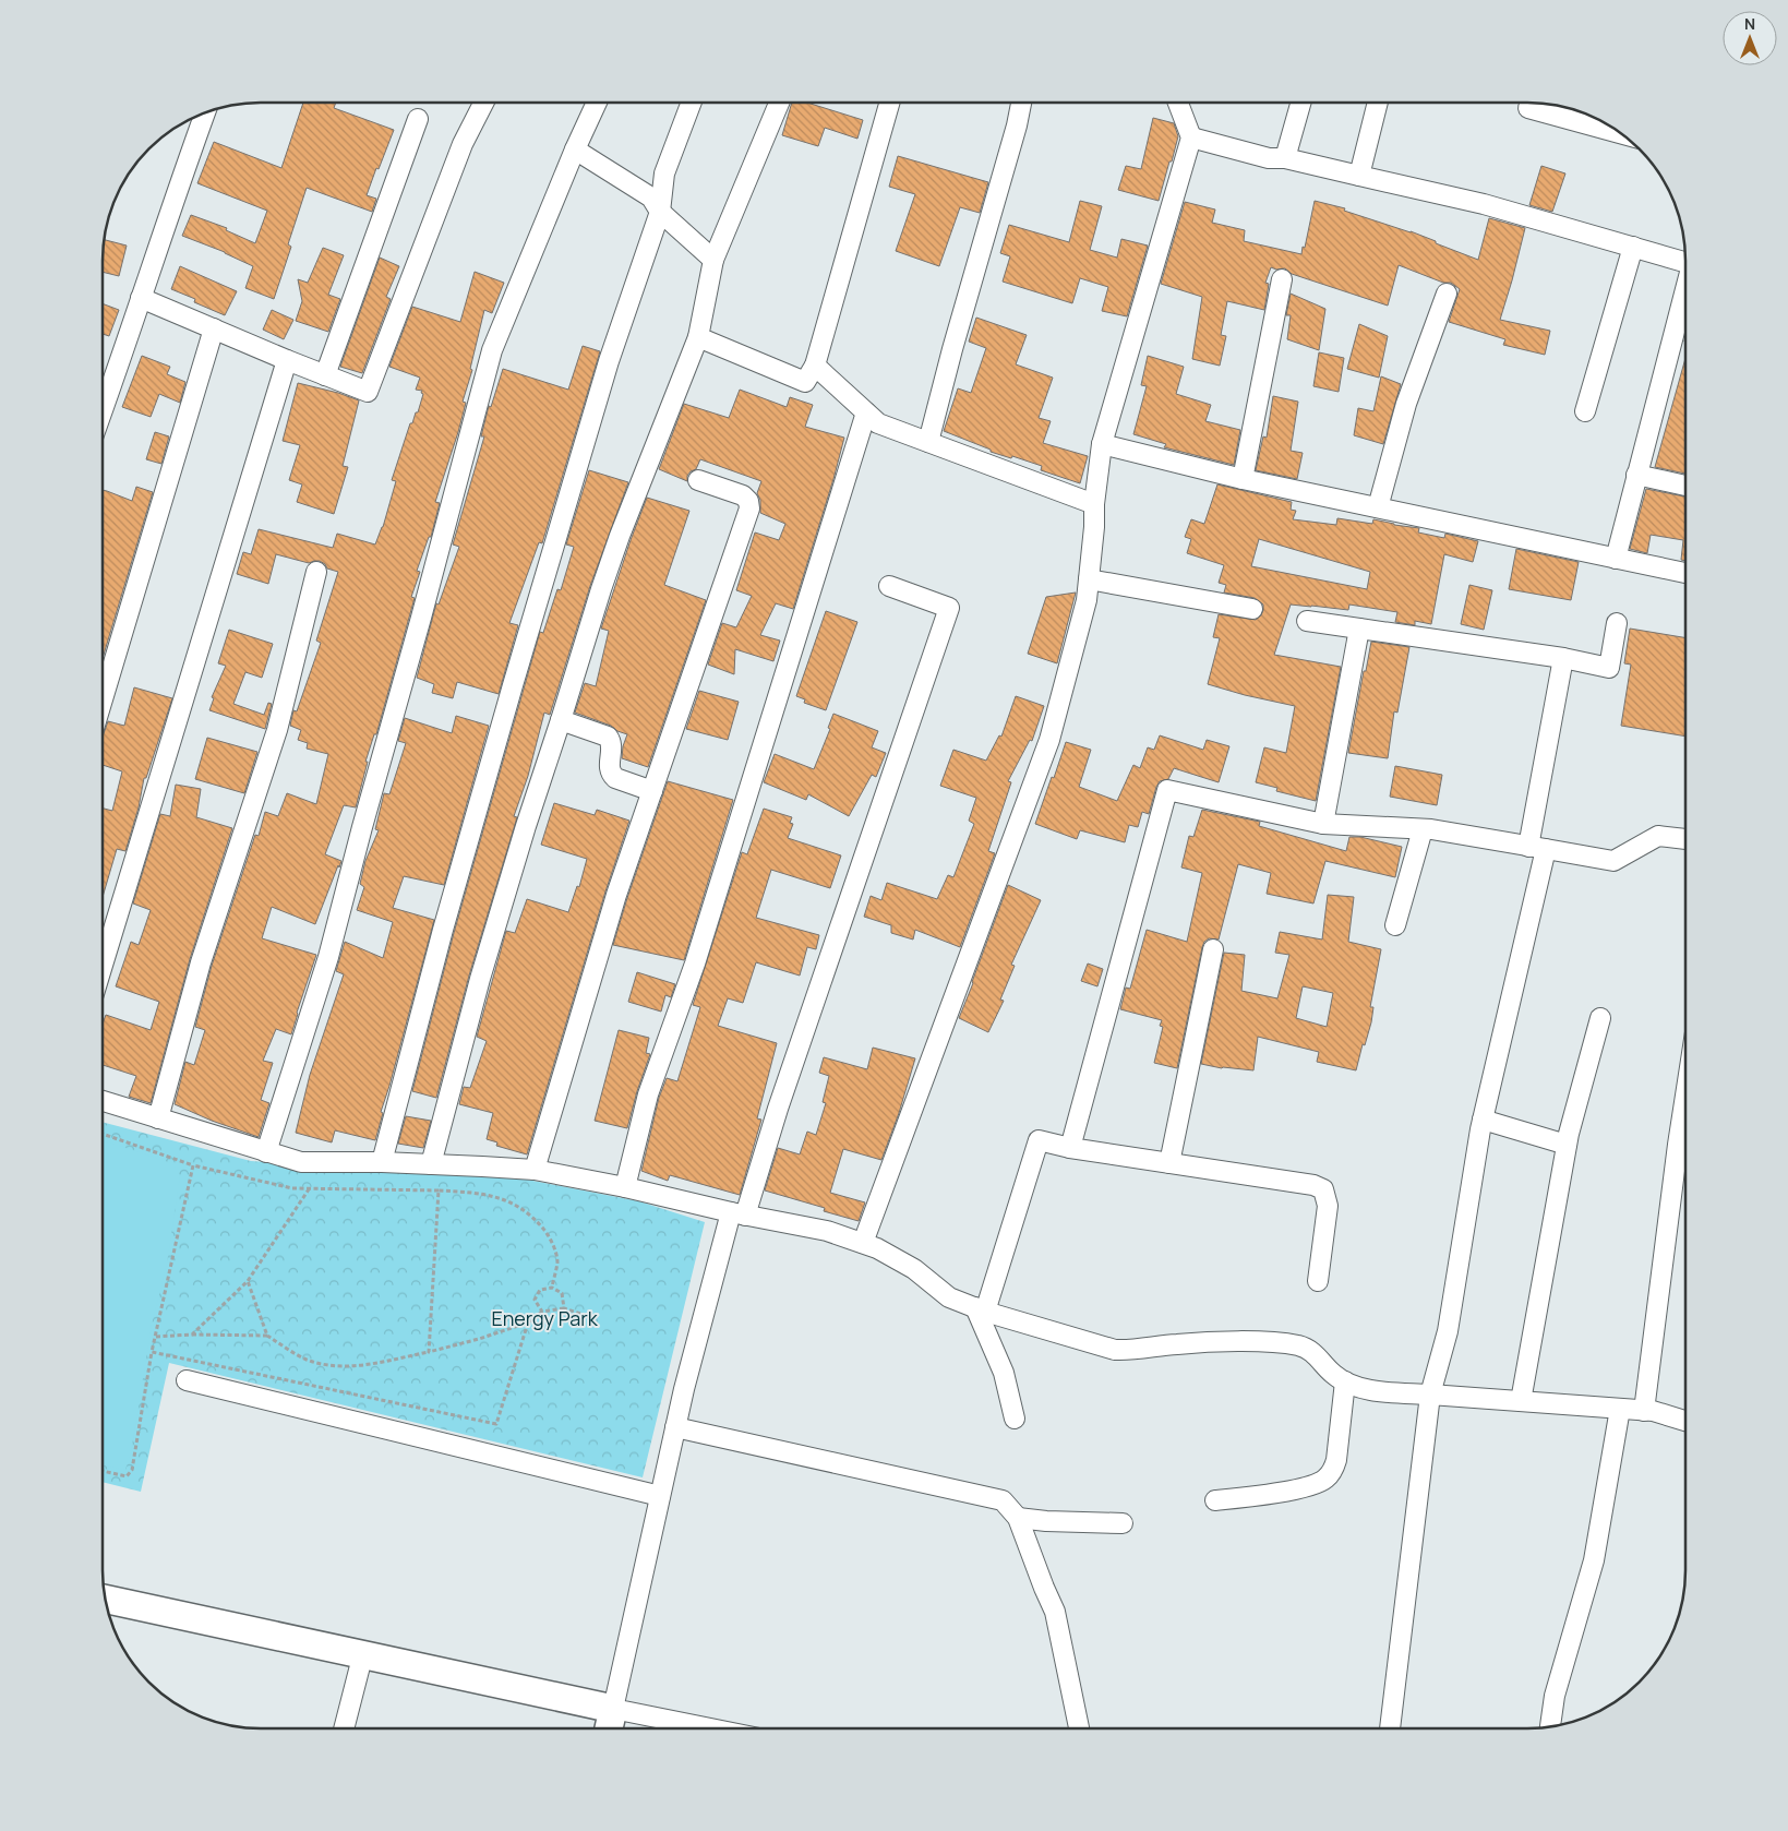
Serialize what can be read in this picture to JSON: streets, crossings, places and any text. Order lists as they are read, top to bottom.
{
  "parks": ["Energy Park"],
  "north": "top"
}
